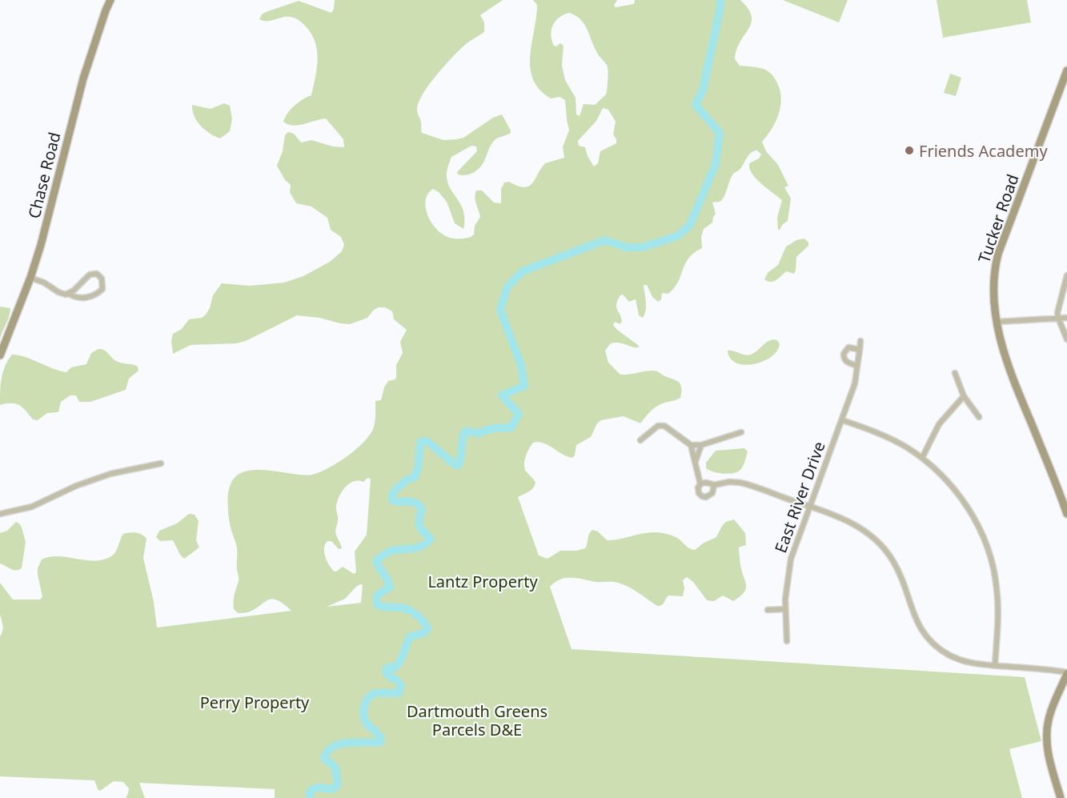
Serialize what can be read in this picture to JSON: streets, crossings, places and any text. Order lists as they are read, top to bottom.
{
  "streets": {
    "main road": ["Chase Road", "Tucker Road"],
    "street": ["East River Drive"]
  },
  "parks": ["Lantz Property", "Perry Property", "Dartmouth Greens Parcels D&E"],
  "places": ["Friends Academy"]
}
